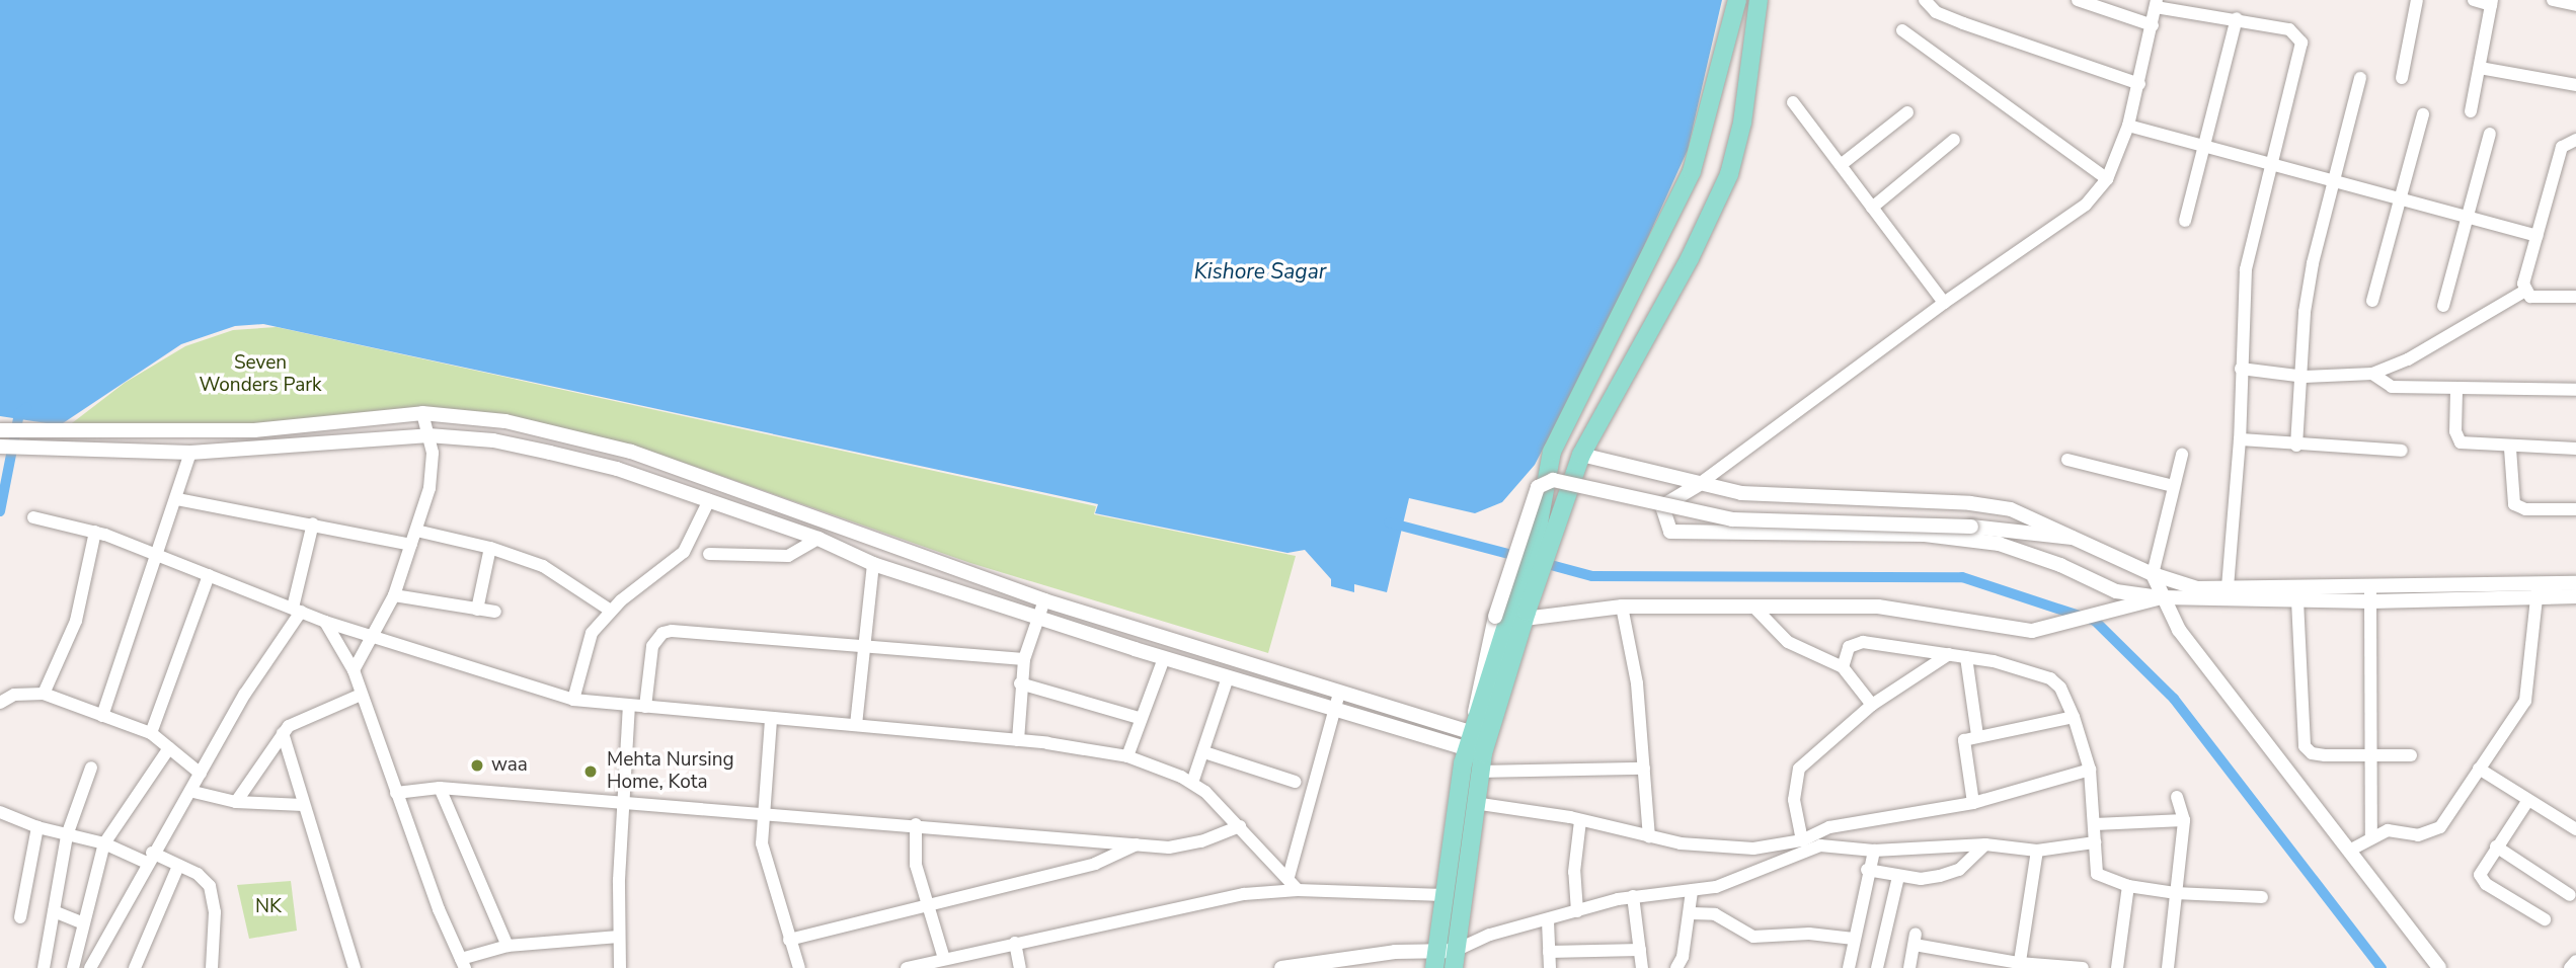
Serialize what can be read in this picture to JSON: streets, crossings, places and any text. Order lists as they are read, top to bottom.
{
  "water": ["Kishore Sagar"],
  "parks": ["Seven Wonders Park", "NK"],
  "places": ["waa", "Mehta Nursing Home, Kota"]
}
